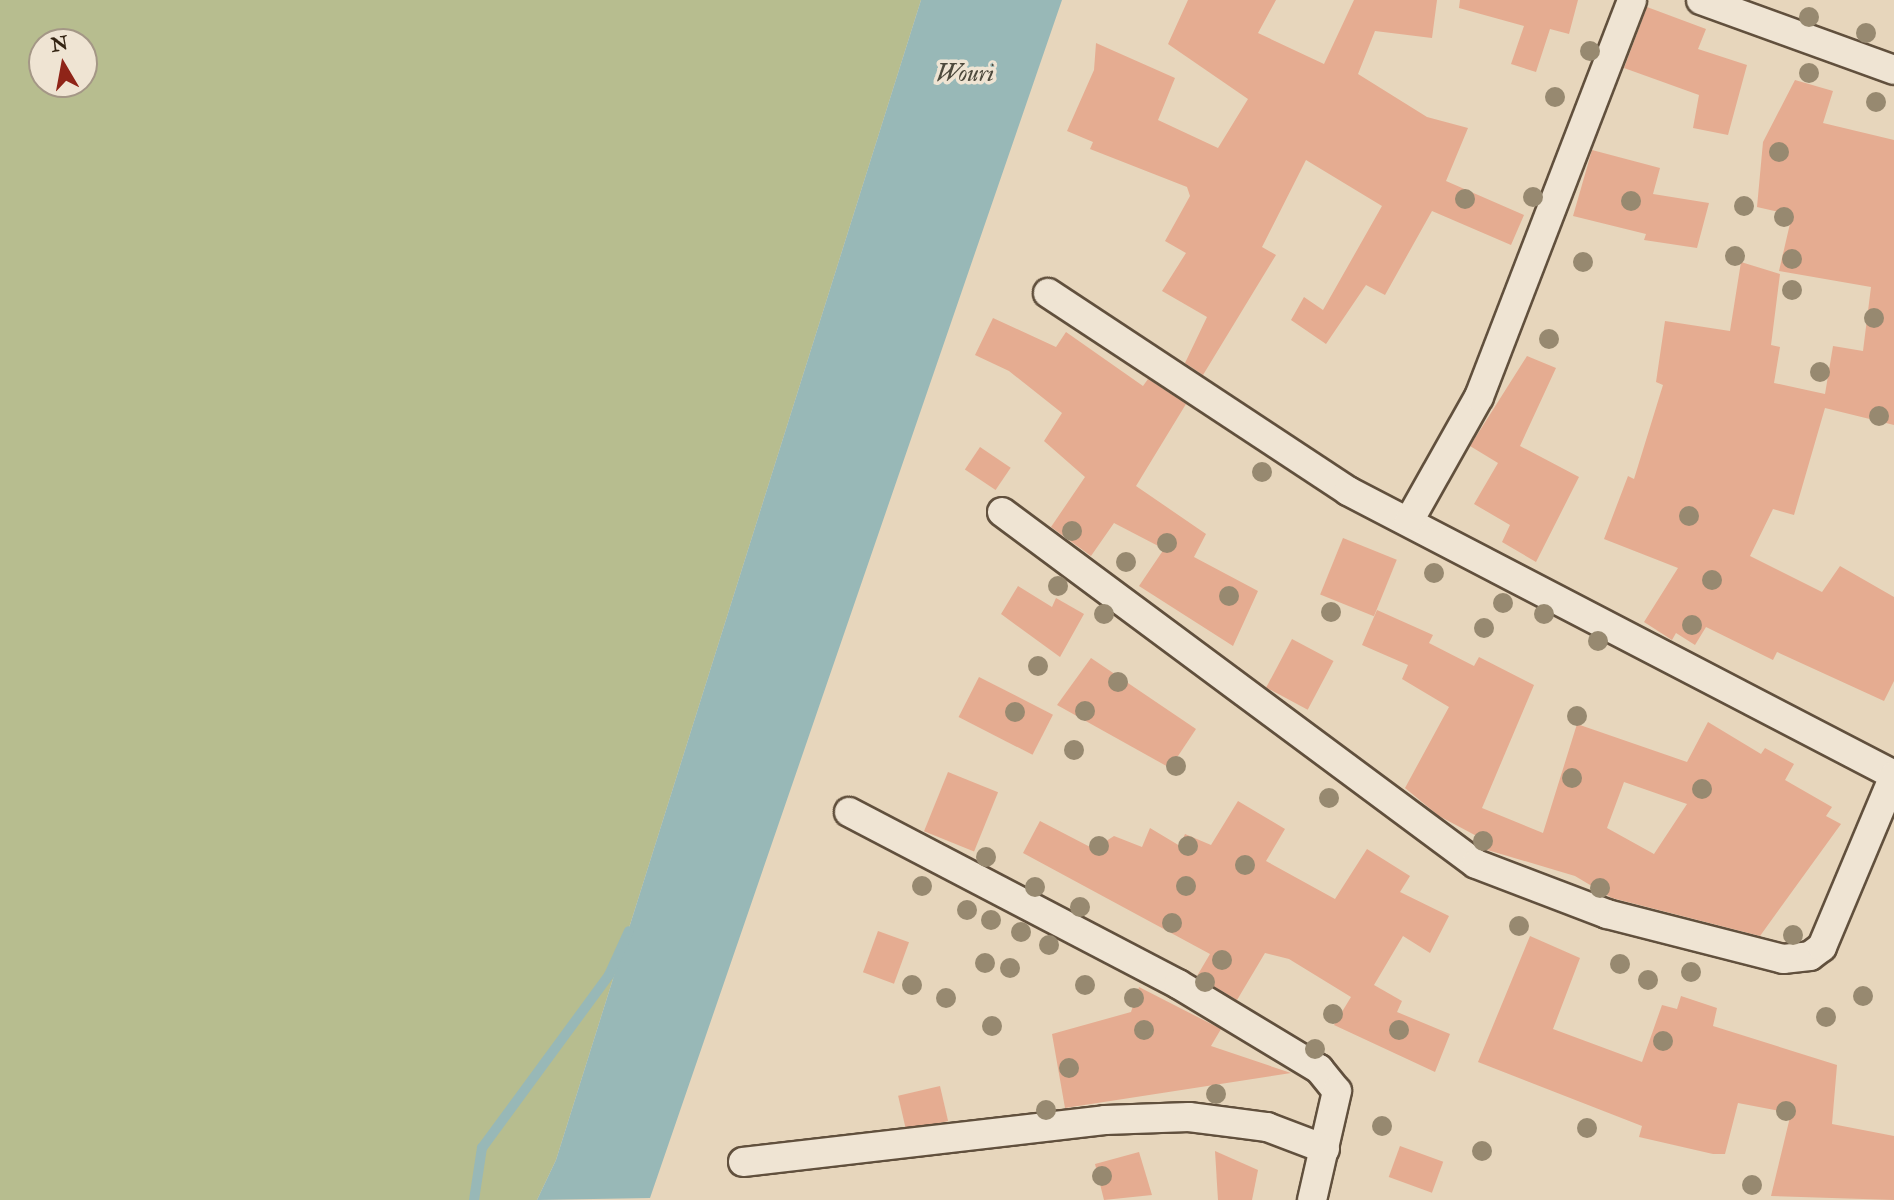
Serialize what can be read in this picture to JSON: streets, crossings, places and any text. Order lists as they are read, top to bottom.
{
  "water": ["Wouri"],
  "north": "top"
}
